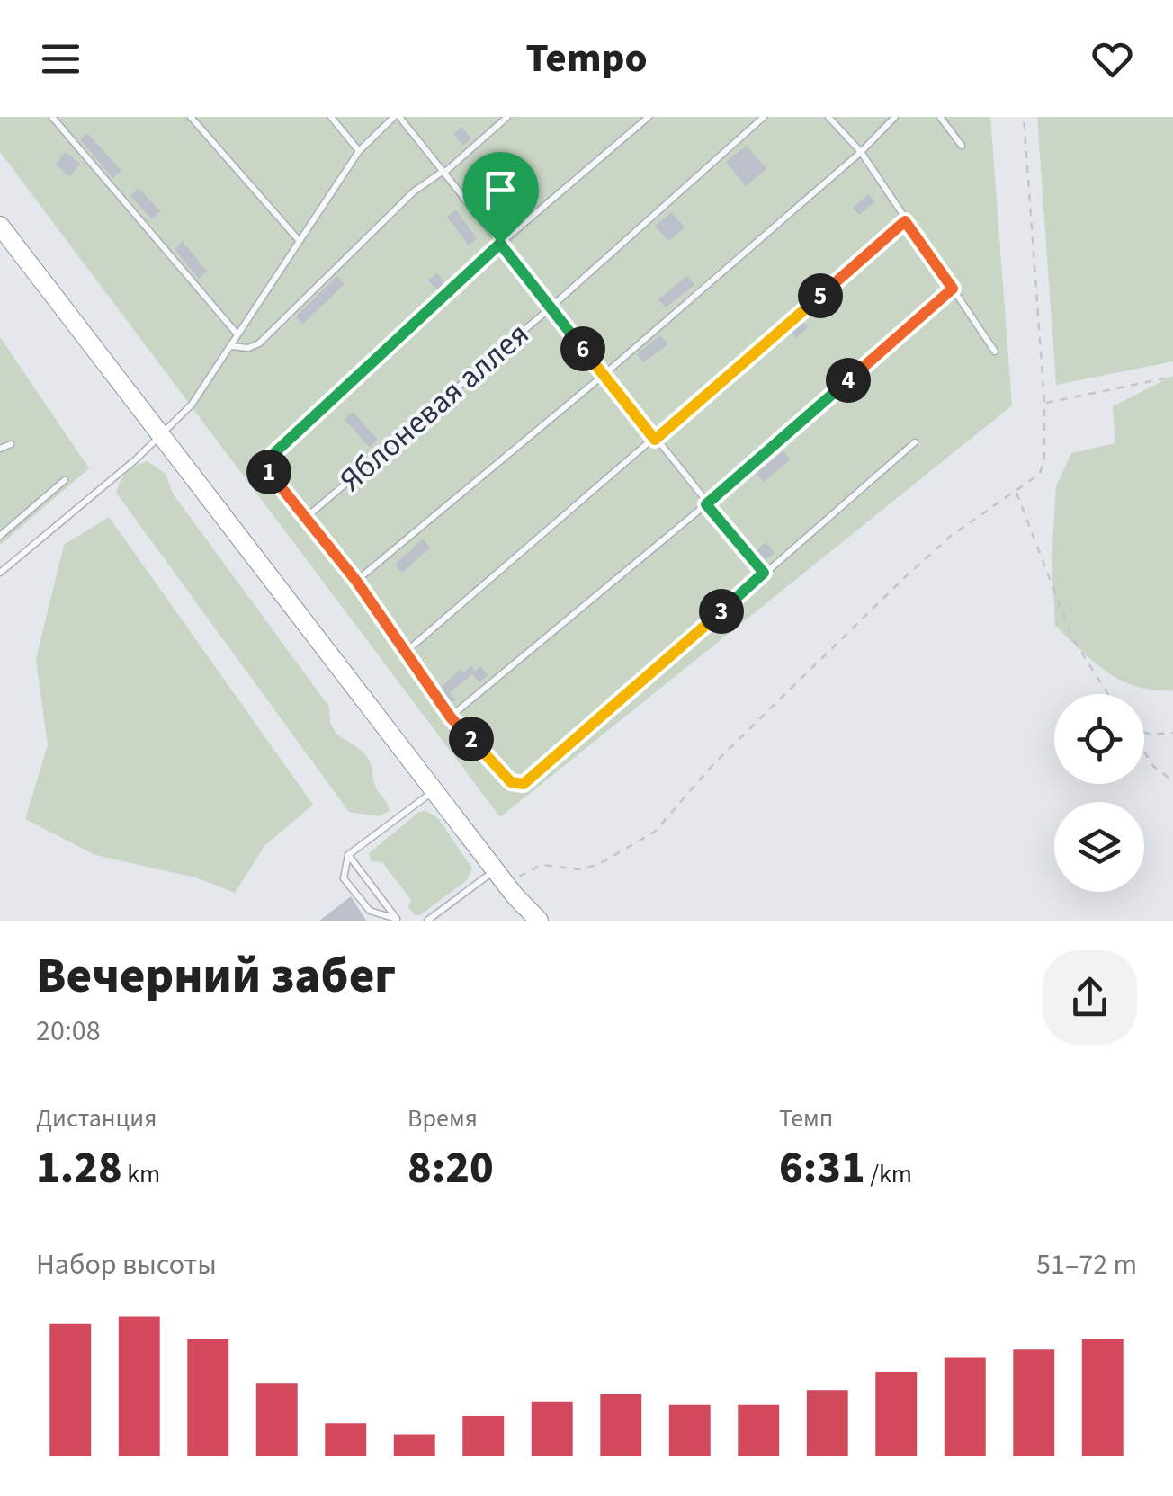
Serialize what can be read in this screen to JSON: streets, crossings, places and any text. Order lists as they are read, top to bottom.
{
  "streets": {
    "lane": ["Яблоневая аллея"]
  },
  "page": {
    "header": "Tempo",
    "pins": [
      "5",
      "6",
      "4",
      "1",
      "3",
      "2"
    ],
    "heading": ["Вечерний забег", "20:08"],
    "stats": [
      ["Дистанция", "1.28 km"],
      ["Время", "8:20"],
      ["Темп", "6:31 /km"]
    ],
    "chart": ["Набор высоты", "51–72 m"]
  }
}
